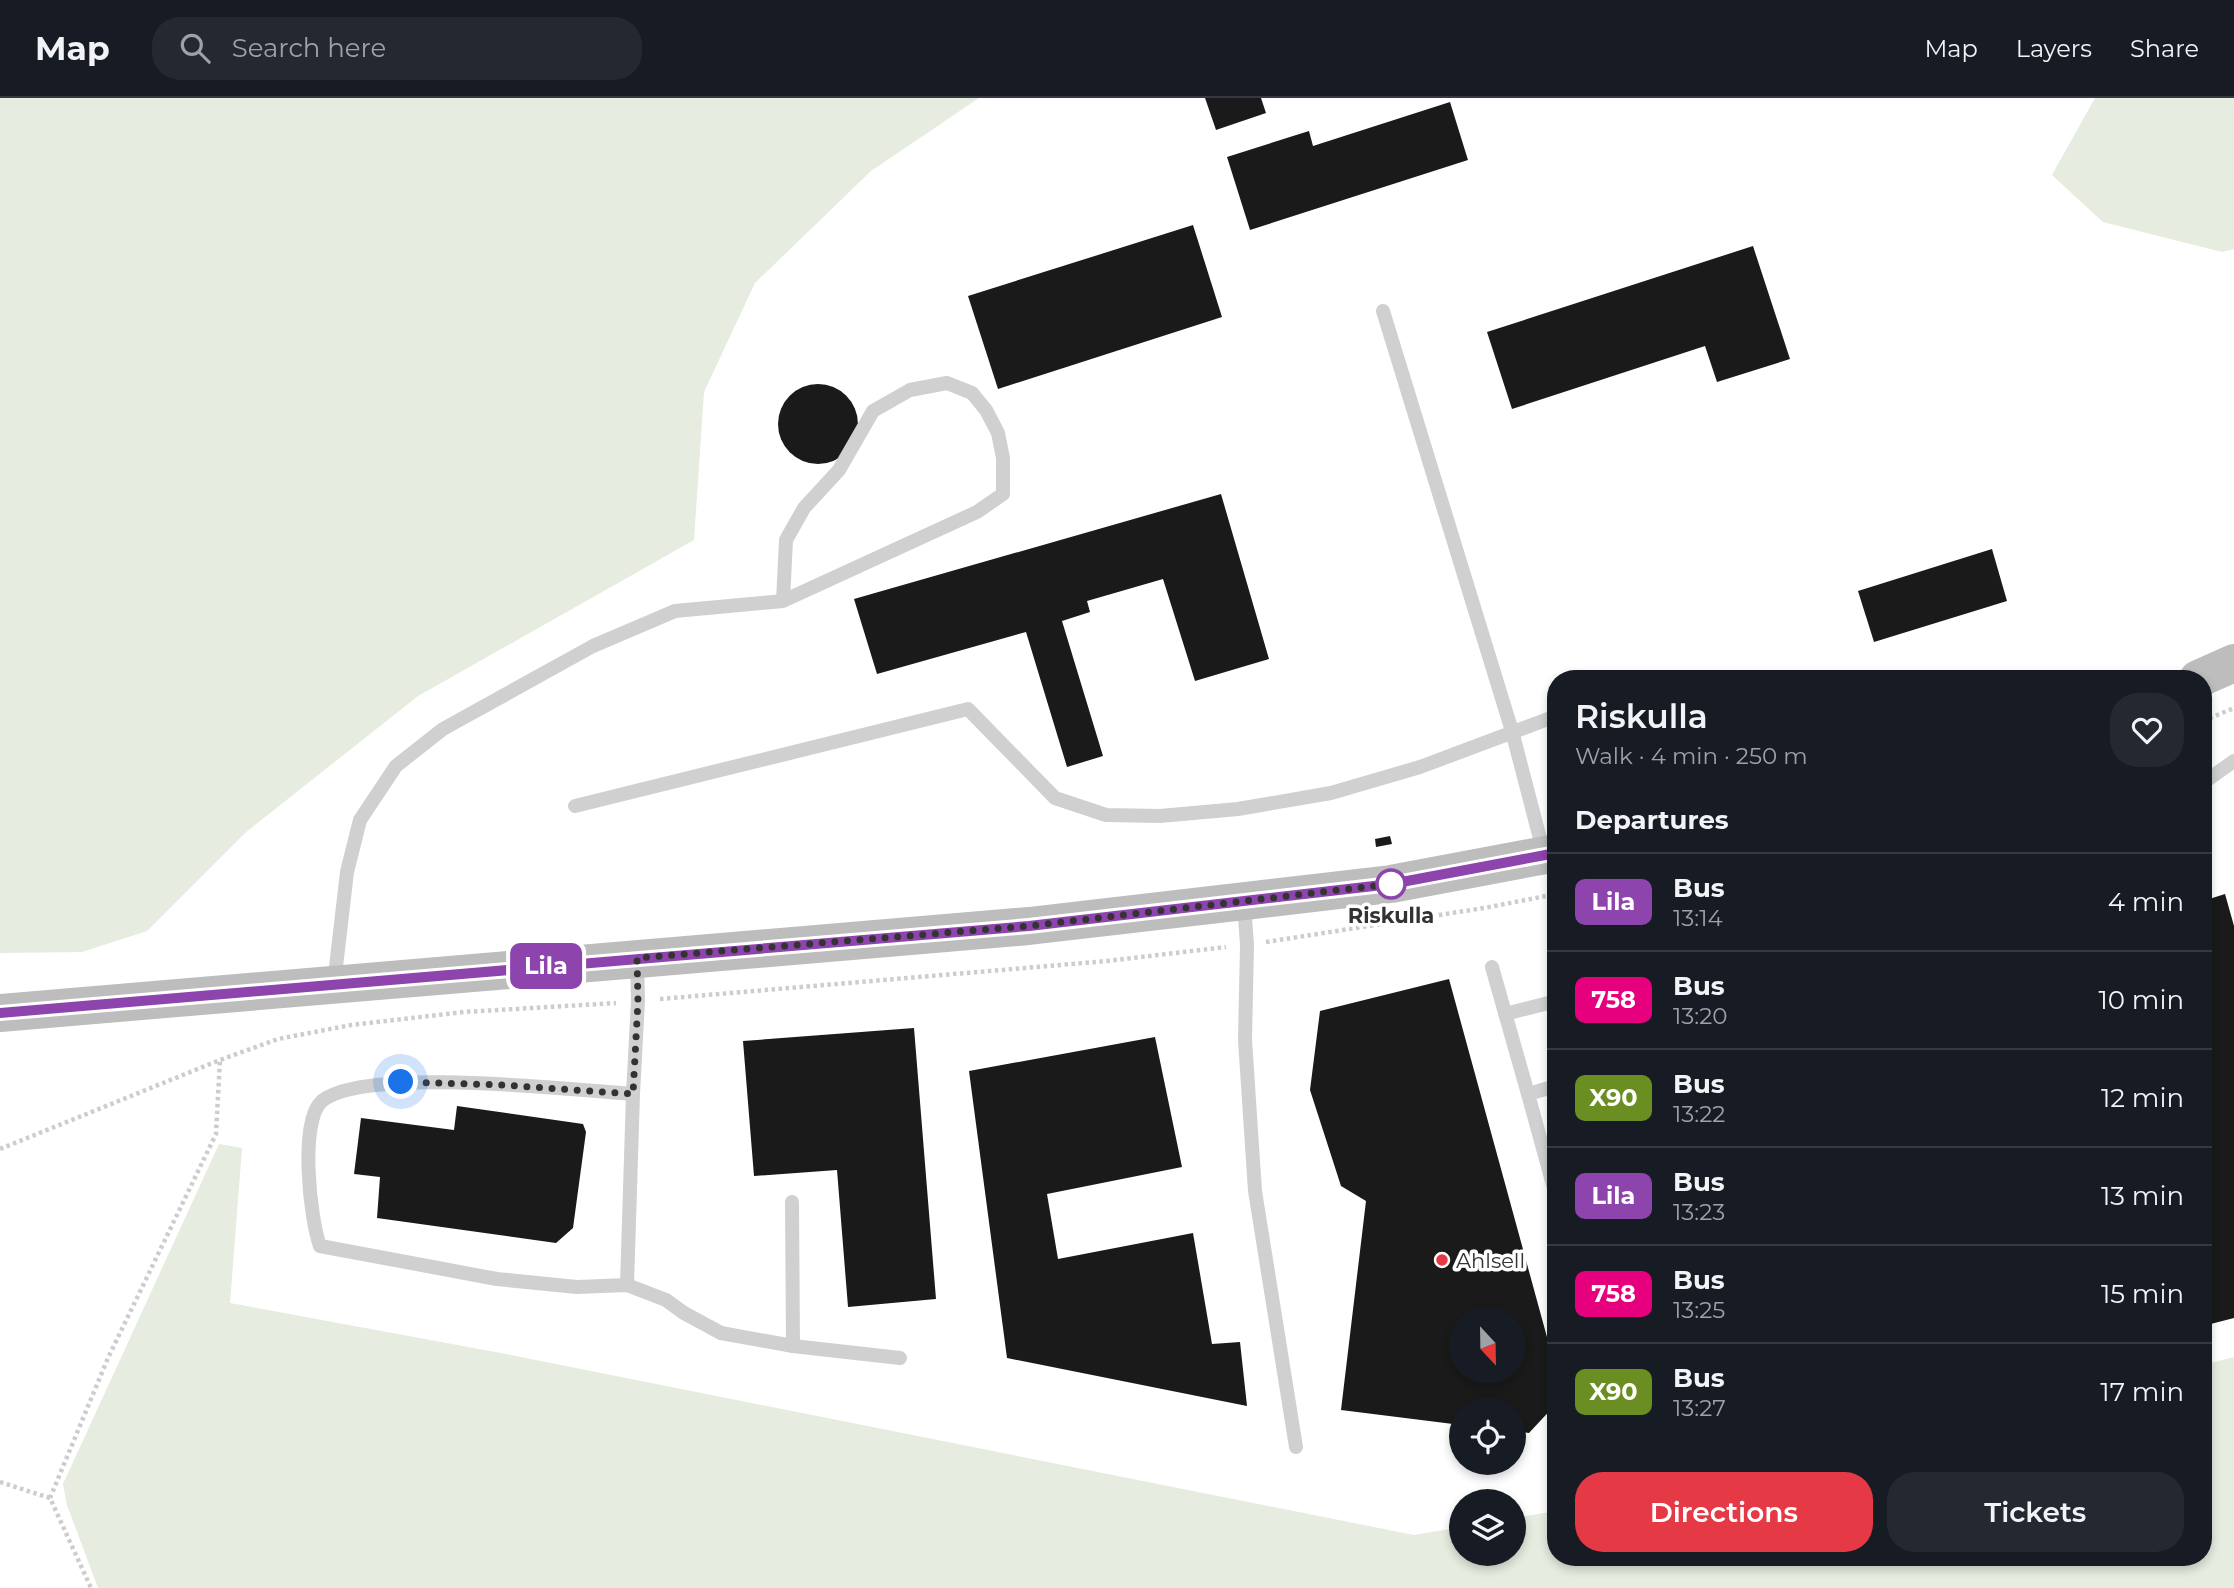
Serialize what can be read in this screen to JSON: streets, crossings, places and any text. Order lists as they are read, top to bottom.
{
  "places": ["Riskulla", "Ahlsell"],
  "lines": ["bus line Lila"],
  "north": "bottom",
  "page": {
    "header": "Map",
    "search": "Search here",
    "nav": ["Map", "Layers", "Share"],
    "on_map": "Lila",
    "heading": [
      ["Riskulla", "Walk · 4 min · 250 m"],
      "Departures"
    ],
    "list": [
      {
        "mark": "Lila",
        "name": "Bus",
        "note": "13:14",
        "value": "4 min"
      },
      {
        "mark": "758",
        "name": "Bus",
        "note": "13:20",
        "value": "10 min"
      },
      {
        "mark": "X90",
        "name": "Bus",
        "note": "13:22",
        "value": "12 min"
      },
      {
        "mark": "Lila",
        "name": "Bus",
        "note": "13:23",
        "value": "13 min"
      },
      {
        "mark": "758",
        "name": "Bus",
        "note": "13:25",
        "value": "15 min"
      },
      {
        "mark": "X90",
        "name": "Bus",
        "note": "13:27",
        "value": "17 min"
      }
    ],
    "buttons": ["Directions", "Tickets"]
  }
}
